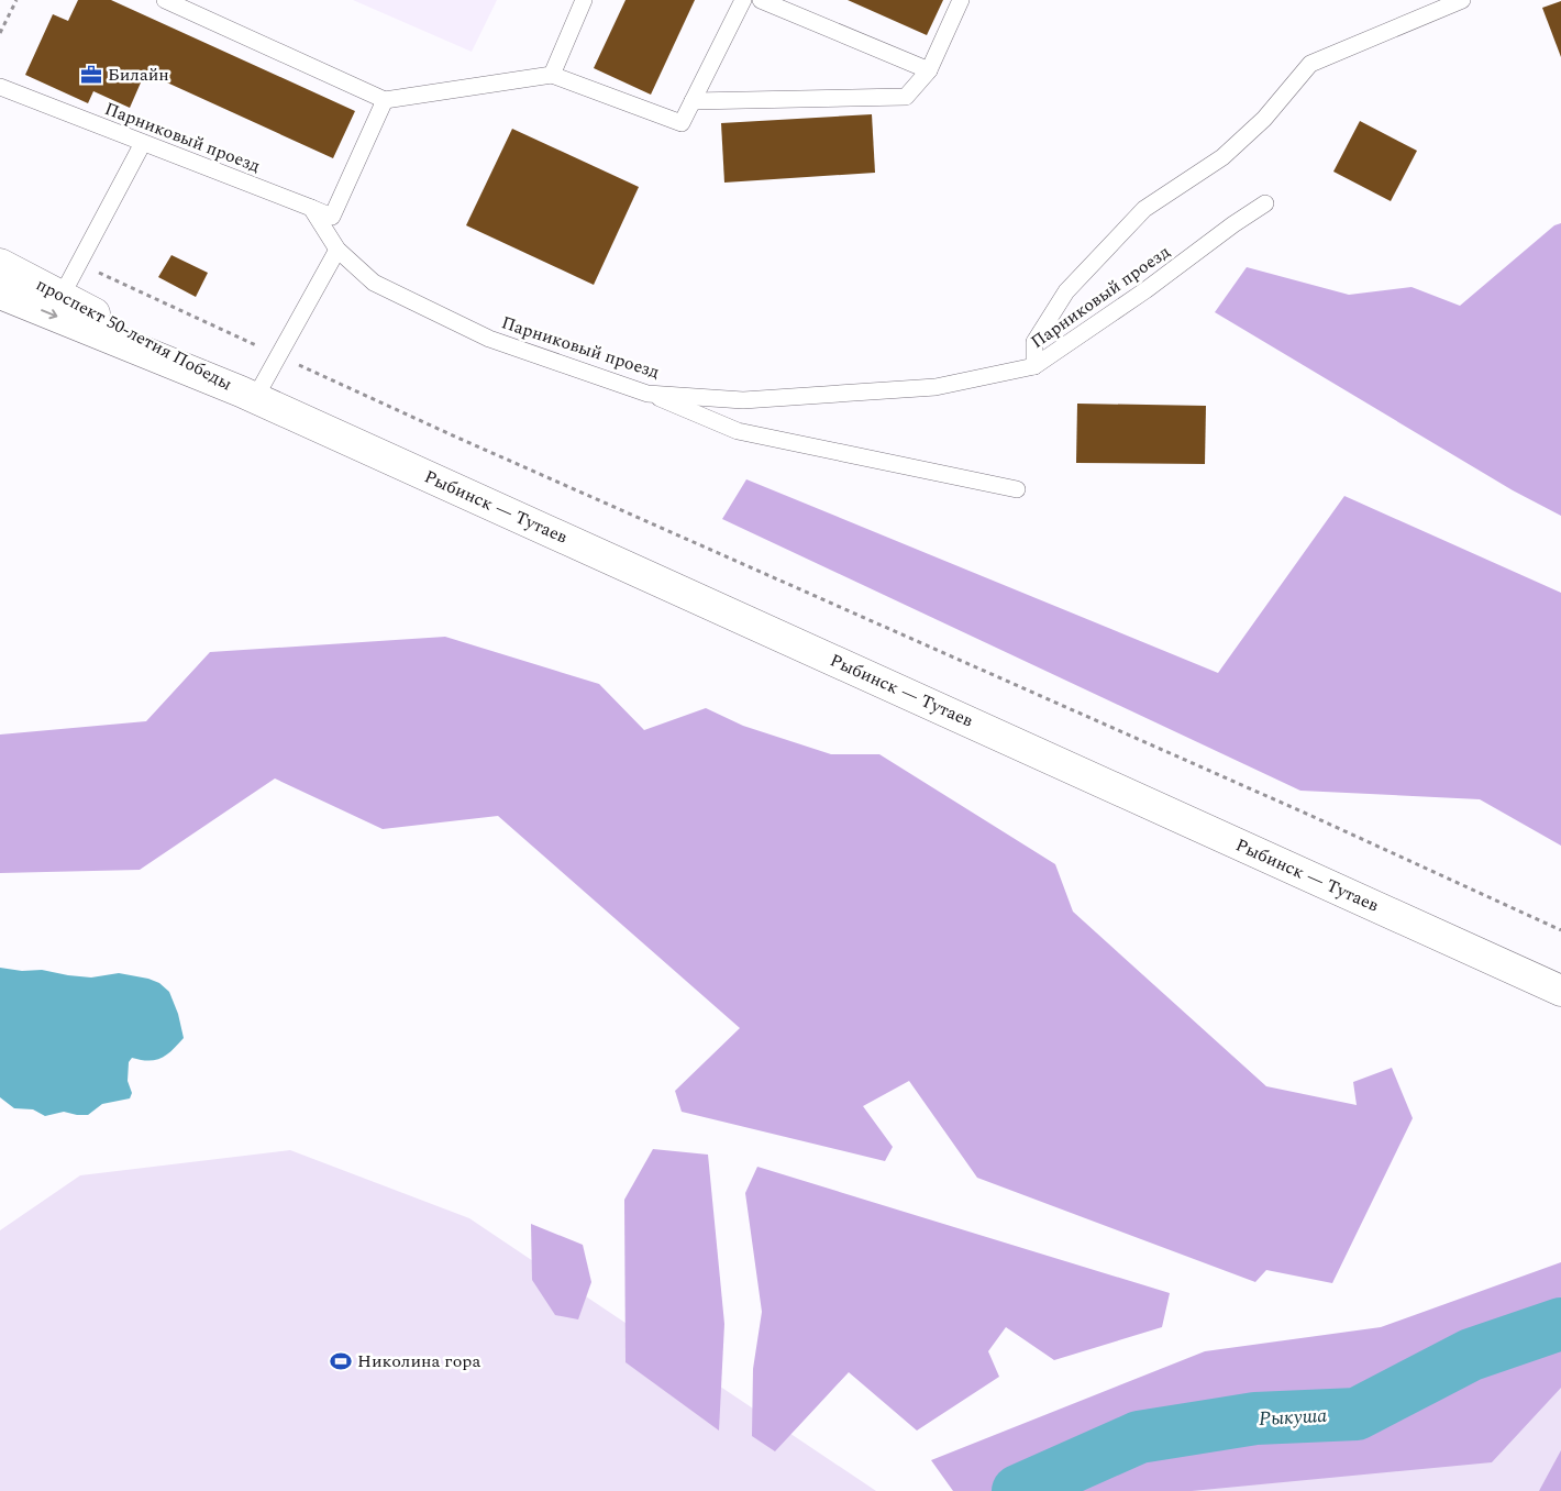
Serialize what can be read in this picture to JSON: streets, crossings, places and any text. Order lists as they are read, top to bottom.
{
  "streets": {
    "main road": ["проспект 50-летия Победы", "Рыбинск — Тутаев"],
    "lane": ["Парниковый проезд"]
  },
  "crossings": [
    ["проспект 50-летия Победы", "Рыбинск — Тутаев"]
  ],
  "water": ["Рыкуша"],
  "places": {
    "office": ["Билайн"],
    "sports": ["Николина гора"]
  }
}
